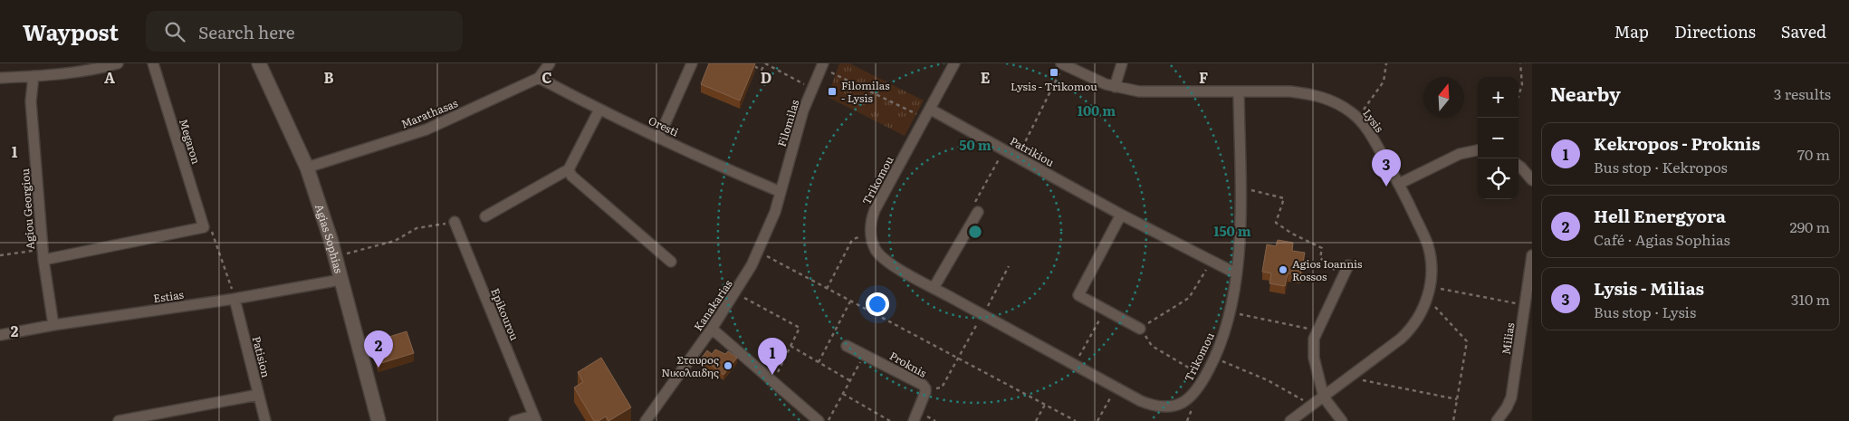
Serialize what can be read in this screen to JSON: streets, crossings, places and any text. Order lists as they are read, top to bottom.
{
  "streets": {
    "street": [
      "Marathasas",
      "Lysis",
      "Filomilas",
      "Oresti",
      "Megaron",
      "Patrikiou",
      "Trikomou",
      "Agiou Georgiou",
      "Agias Sophias",
      "Estias",
      "Kanakarias",
      "Epikourou",
      "Milias",
      "Patision",
      "Proknis"
    ]
  },
  "crossings": [
    ["Marathasas", "Oresti"],
    ["Marathasas", "Agias Sophias"],
    ["Lysis", "Trikomou"],
    ["Filomilas", "Oresti"],
    ["Filomilas", "Kanakarias"],
    ["Oresti", "Kanakarias"],
    ["Megaron", "Agiou Georgiou"],
    ["Patrikiou", "Trikomou"],
    ["Agiou Georgiou", "Estias"],
    ["Agias Sophias", "Estias"],
    ["Estias", "Patision"]
  ],
  "places": {
    "transit": ["Lysis - Trikomou", "Filomilas - Lysis"],
    "other": ["Agios Ioannis Rossos", "Σταυρος Νικολαιδης"]
  },
  "north": "top",
  "page": {
    "header": "Waypost",
    "search": "Search here",
    "nav": ["Map", "Directions", "Saved"],
    "heading": ["Nearby", "3 results"],
    "map_buttons": ["+", "−"],
    "list": [
      {
        "mark": "1",
        "name": "Kekropos - Proknis",
        "note": "Bus stop · Kekropos",
        "value": "70 m"
      },
      {
        "mark": "2",
        "name": "Hell Energyora",
        "note": "Café · Agias Sophias",
        "value": "290 m"
      },
      {
        "mark": "3",
        "name": "Lysis - Milias",
        "note": "Bus stop · Lysis",
        "value": "310 m"
      }
    ],
    "pins": ["3", "2", "1"]
  },
  "grid": {
    "columns": [
      "A",
      "B",
      "C",
      "D",
      "E",
      "F"
    ],
    "rows": ["1", "2"]
  },
  "rings": ["100 m", "50 m", "150 m"]
}
